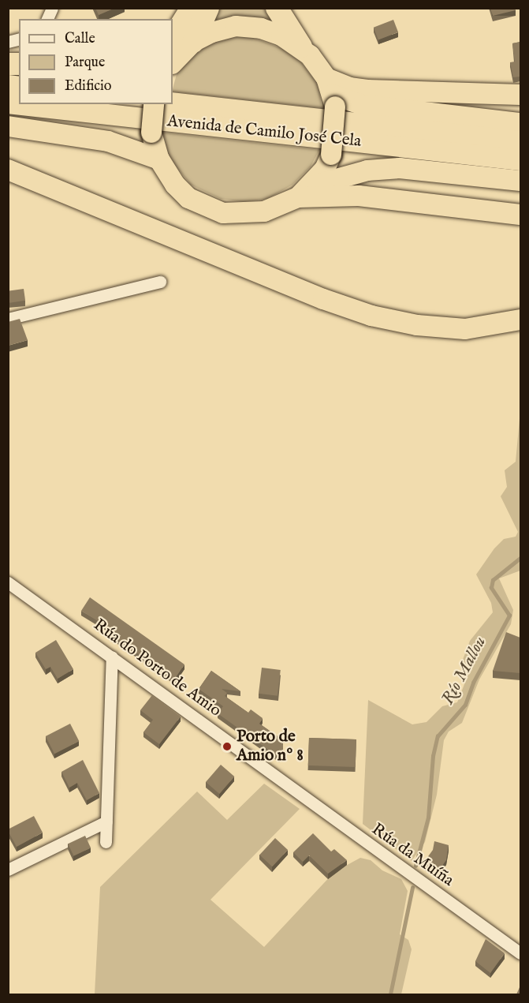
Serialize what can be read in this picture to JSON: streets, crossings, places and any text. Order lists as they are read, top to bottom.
{
  "streets": {
    "highway": ["Avenida de Camilo José Cela"],
    "street": ["Rúa do Porto de Amio", "Rúa da Muíña"]
  },
  "crossings": [
    ["Rúa do Porto de Amio", "Rúa da Muíña"]
  ],
  "water": ["Río Mallou"],
  "places": ["Porto de Amio nº 8"],
  "legend": ["Calle", "Parque", "Edificio"]
}
